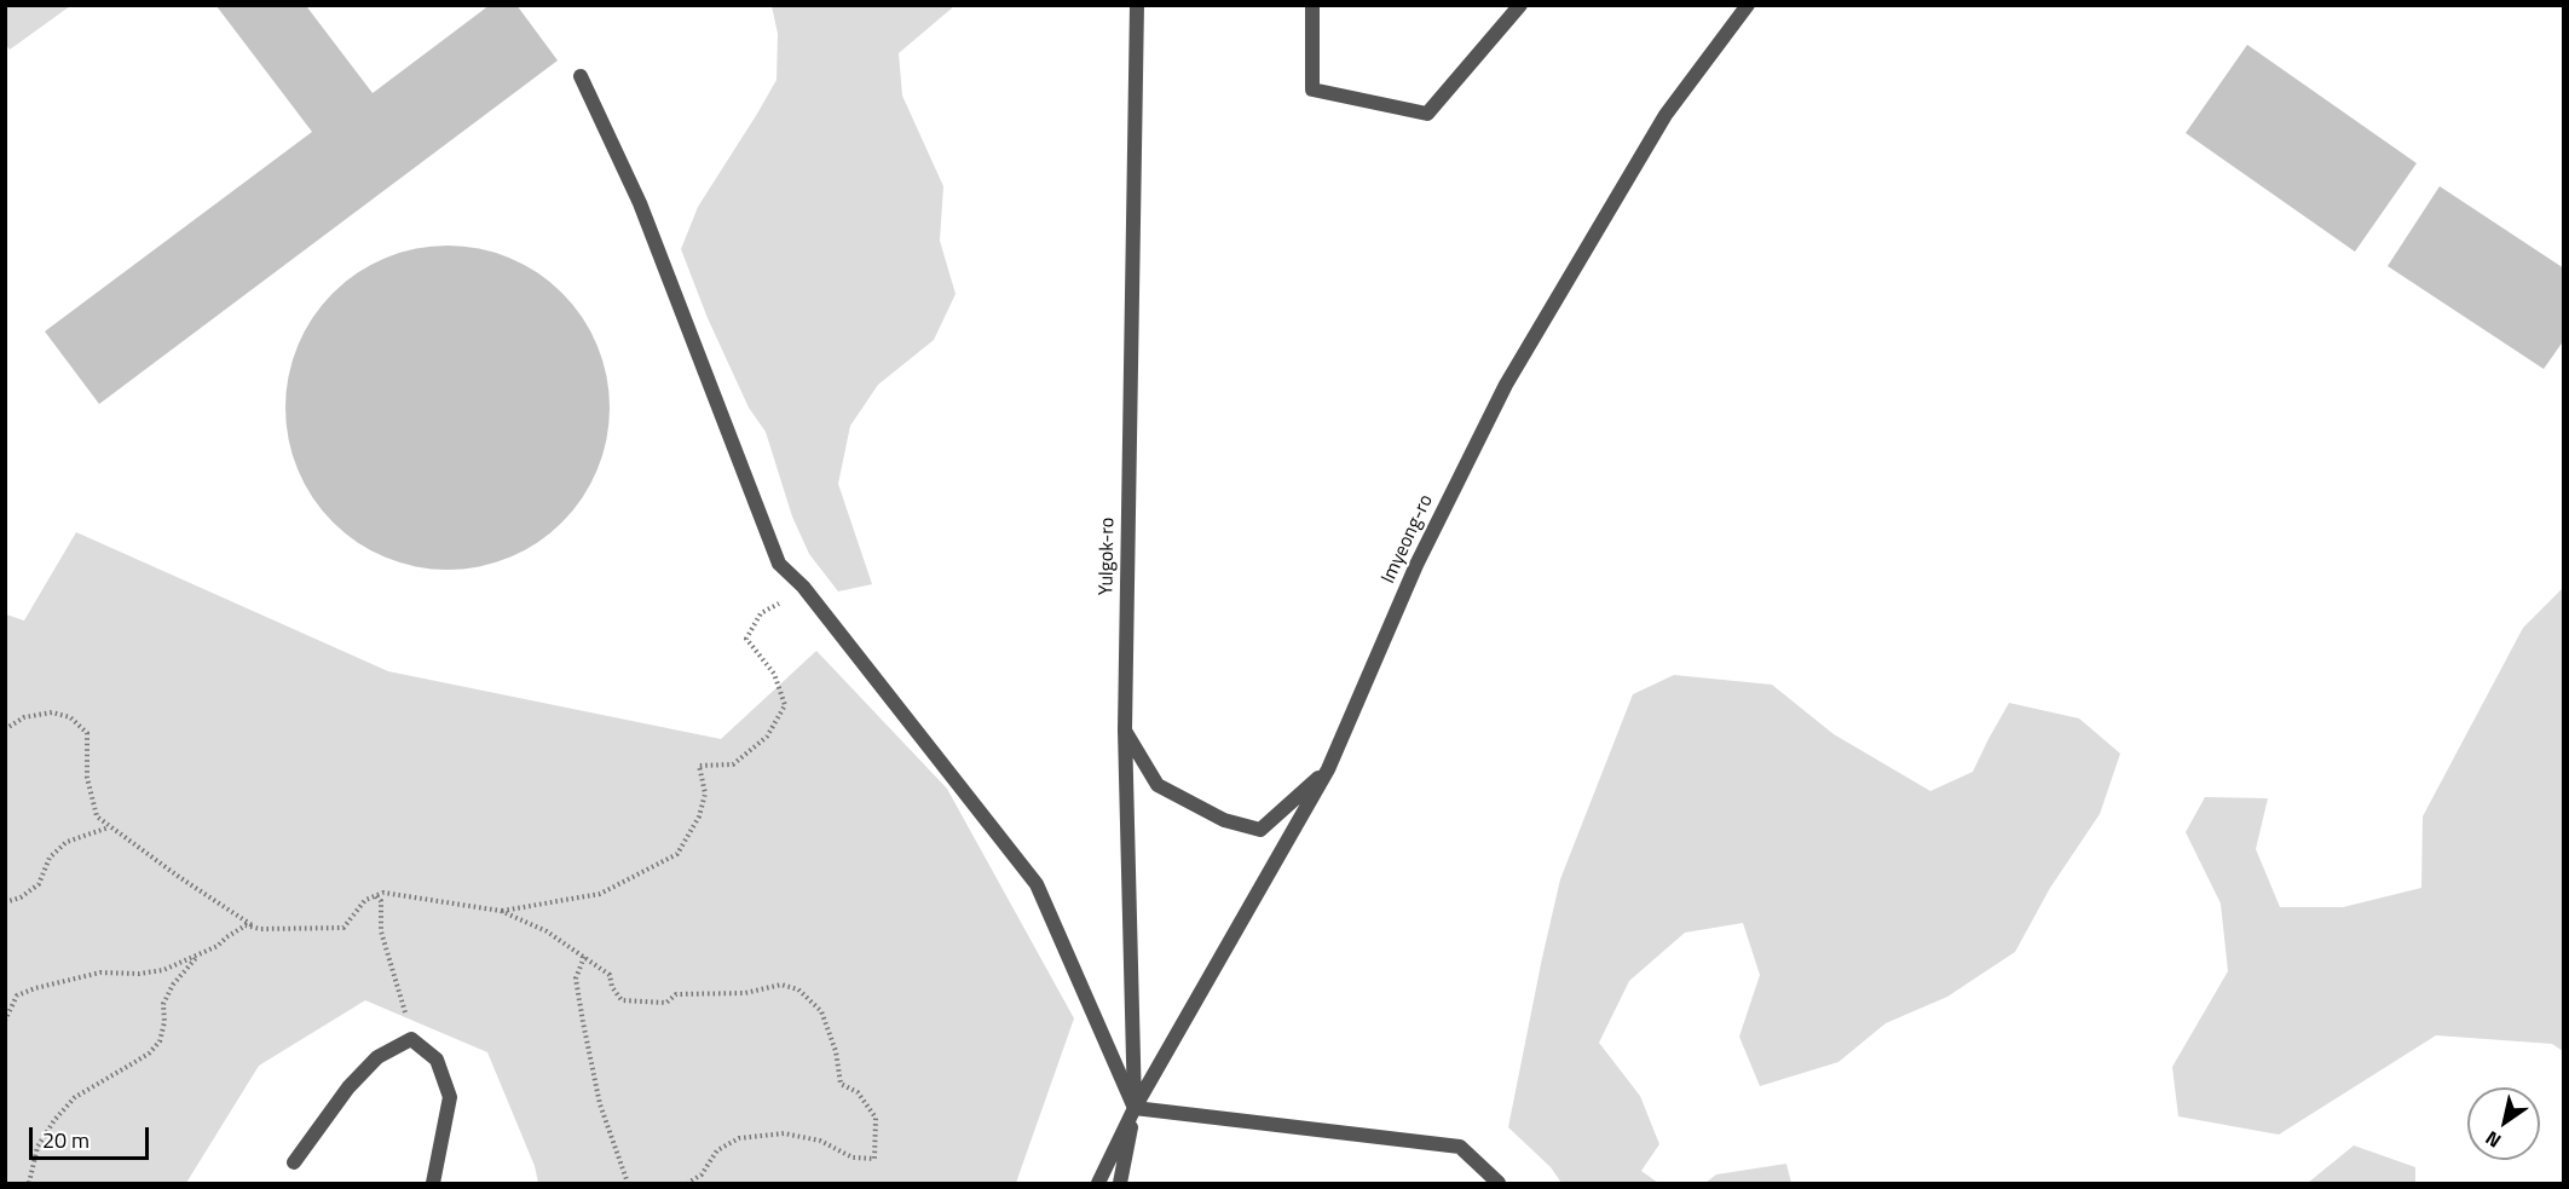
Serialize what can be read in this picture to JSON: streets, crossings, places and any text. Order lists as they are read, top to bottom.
{
  "streets": {
    "street": ["Imyeong-ro", "Yulgok-ro"]
  },
  "crossings": [
    ["Imyeong-ro", "Yulgok-ro"]
  ],
  "scale_bar": "20 m",
  "north": "bottom left"
}
